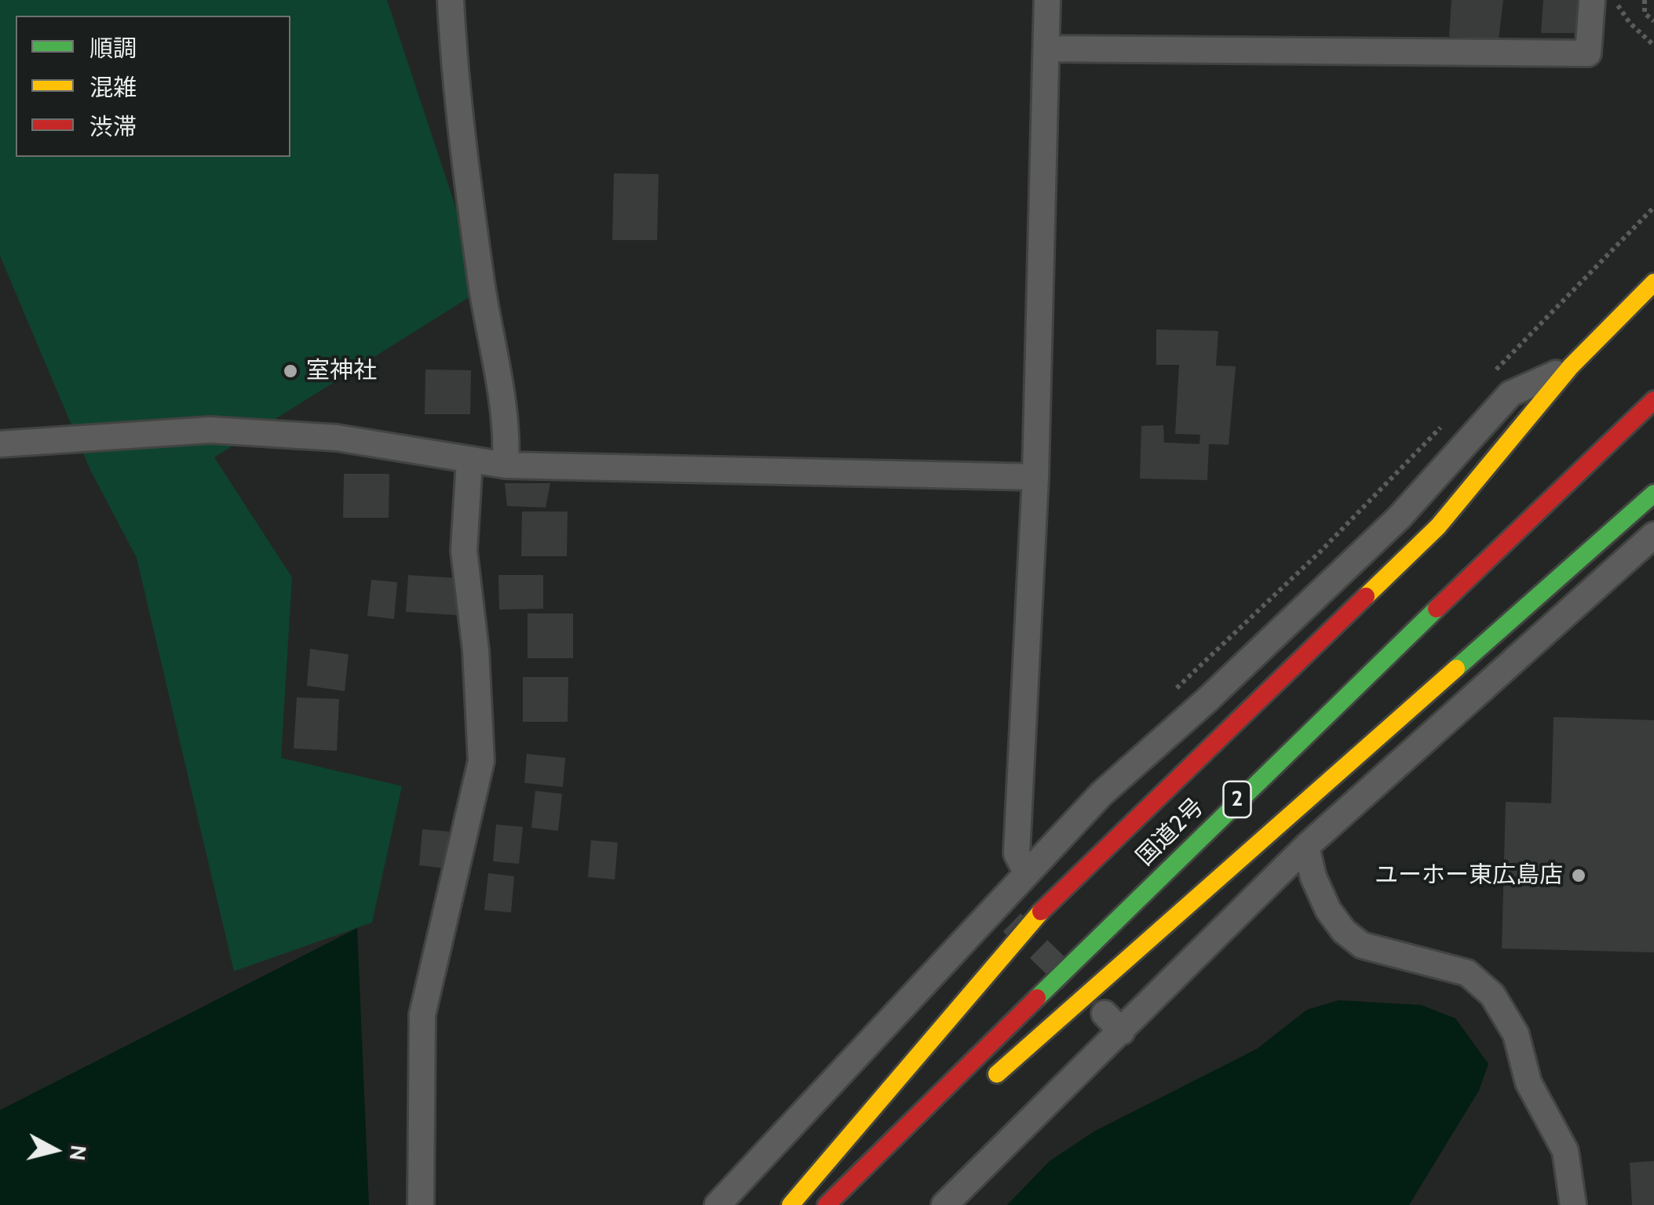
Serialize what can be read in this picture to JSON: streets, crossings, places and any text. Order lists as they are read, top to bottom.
{
  "streets": {
    "highway": ["2", "国道2号"]
  },
  "places": ["室神社", "ユーホー東広島店"],
  "legend": ["順調", "混雑", "渋滞"],
  "north": "right"
}
